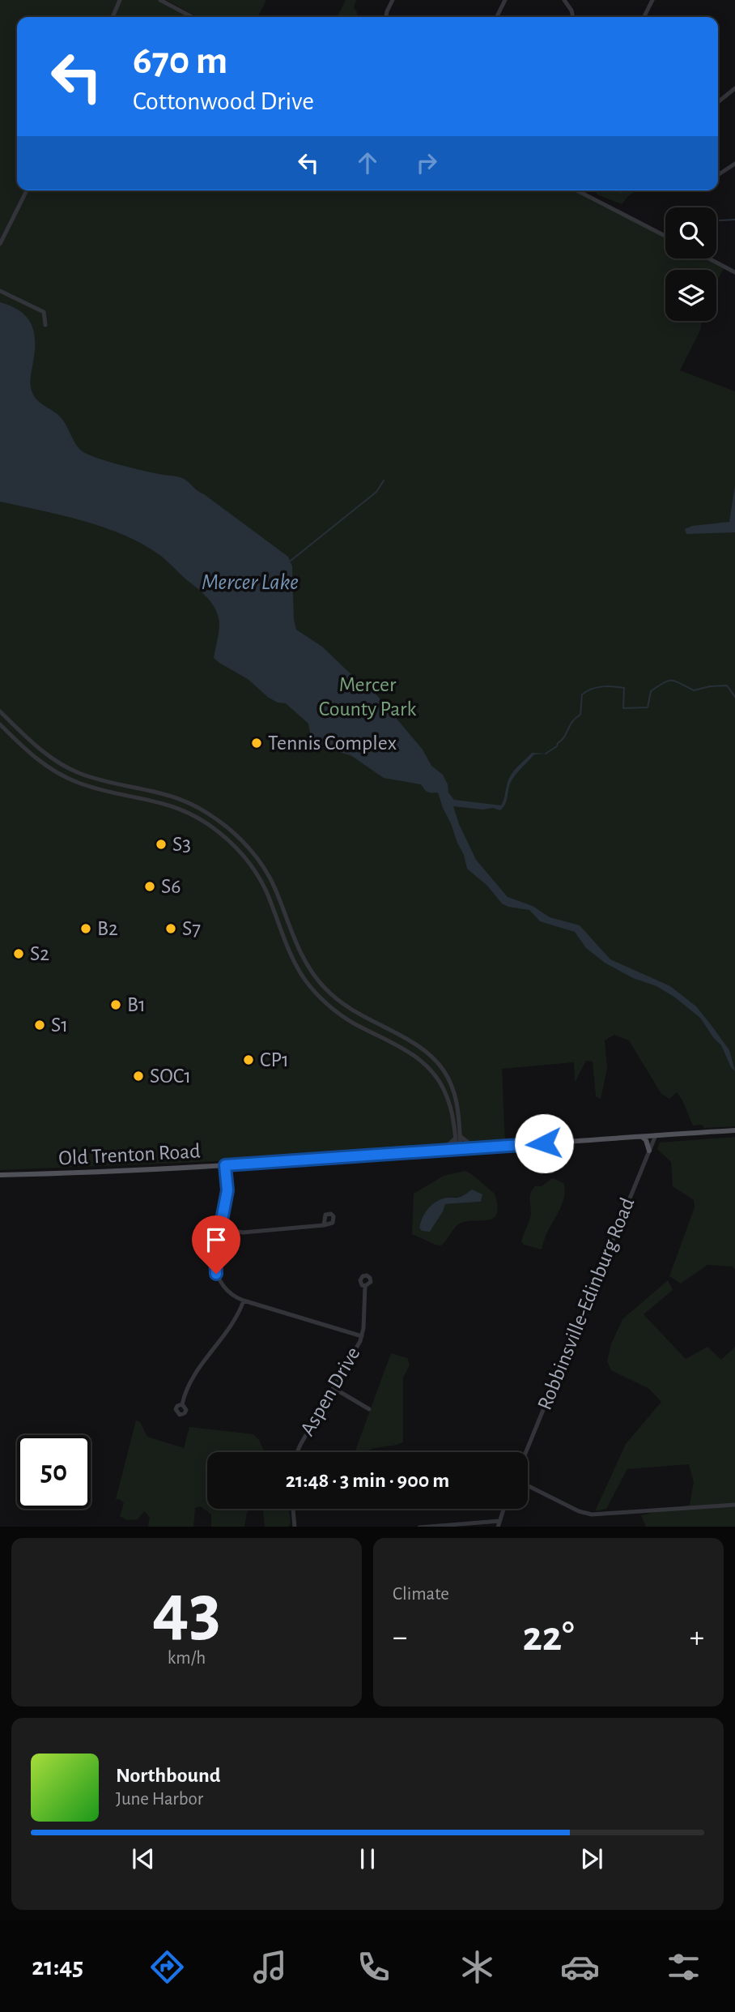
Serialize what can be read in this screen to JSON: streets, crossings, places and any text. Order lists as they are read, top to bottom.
{
  "streets": {
    "main road": ["Old Trenton Road"],
    "street": ["Robbinsville-Edinburg Road", "Aspen Drive"]
  },
  "crossings": [
    ["Old Trenton Road", "Robbinsville-Edinburg Road"]
  ],
  "water": ["Mercer Lake"],
  "parks": ["Mercer County Park"],
  "places": [
    "Tennis Complex",
    "S3",
    "S6",
    "B2",
    "S7",
    "S2",
    "B1",
    "S1",
    "CP1",
    "SOC1"
  ],
  "page": {
    "turn": ["670 m", "Cottonwood Drive"],
    "limit": "50",
    "trip": "21:48 · 3 min · 900 m",
    "tile": [
      ["43", "km/h"],
      "Climate"
    ],
    "heat": ["−", "22°", "+"],
    "song": ["Northbound", "June Harbor"],
    "tabs": "21:45"
  }
}
